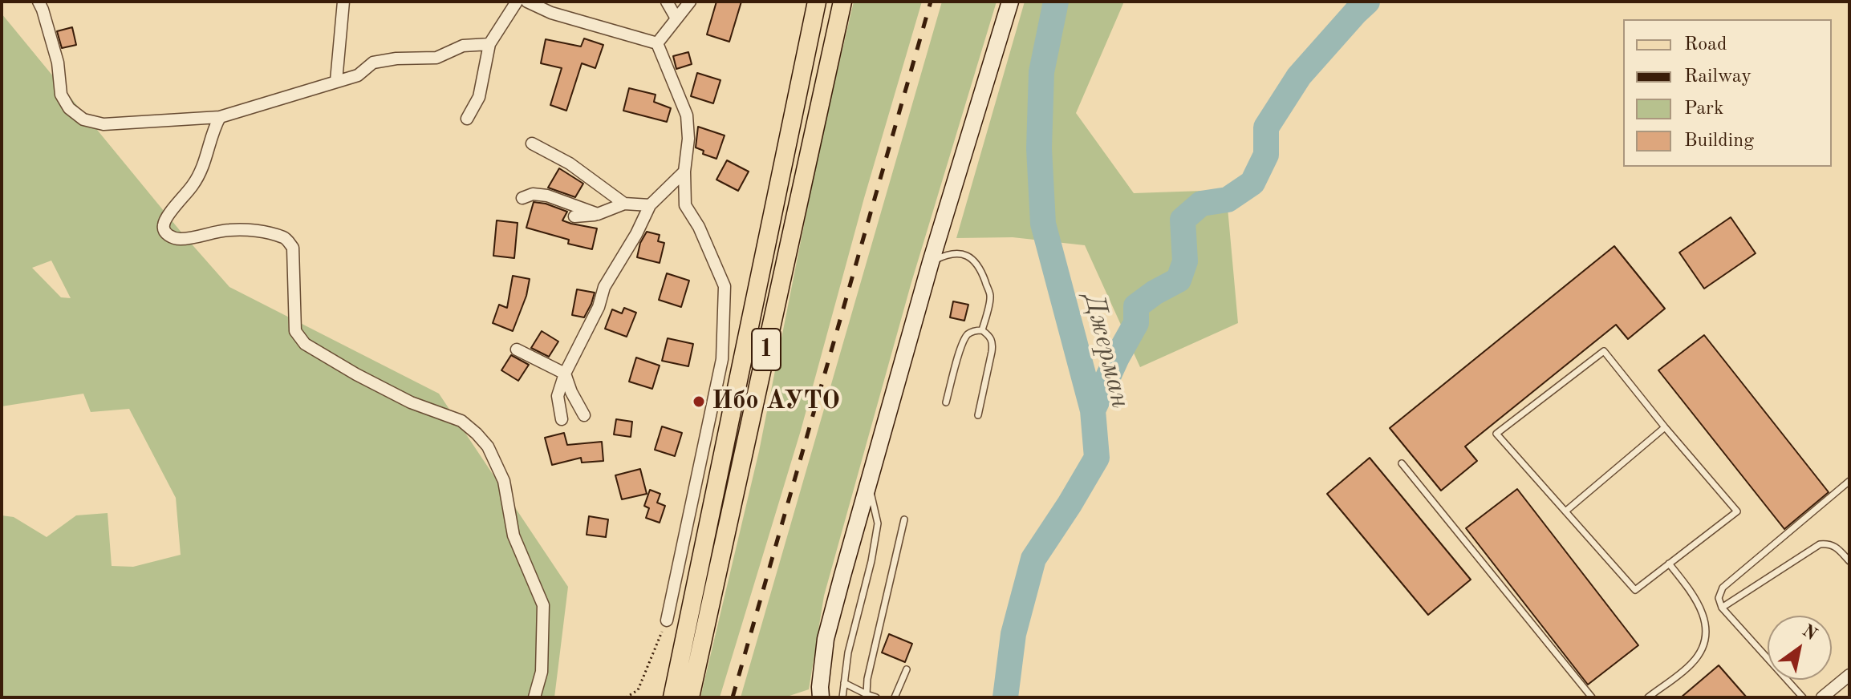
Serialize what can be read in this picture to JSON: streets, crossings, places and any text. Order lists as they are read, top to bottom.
{
  "streets": {
    "main road": ["1"]
  },
  "water": ["Джерман"],
  "places": ["Ибо АУТО"],
  "legend": [
    "Road",
    "Railway",
    "Park",
    "Building"
  ],
  "north": "top right"
}
